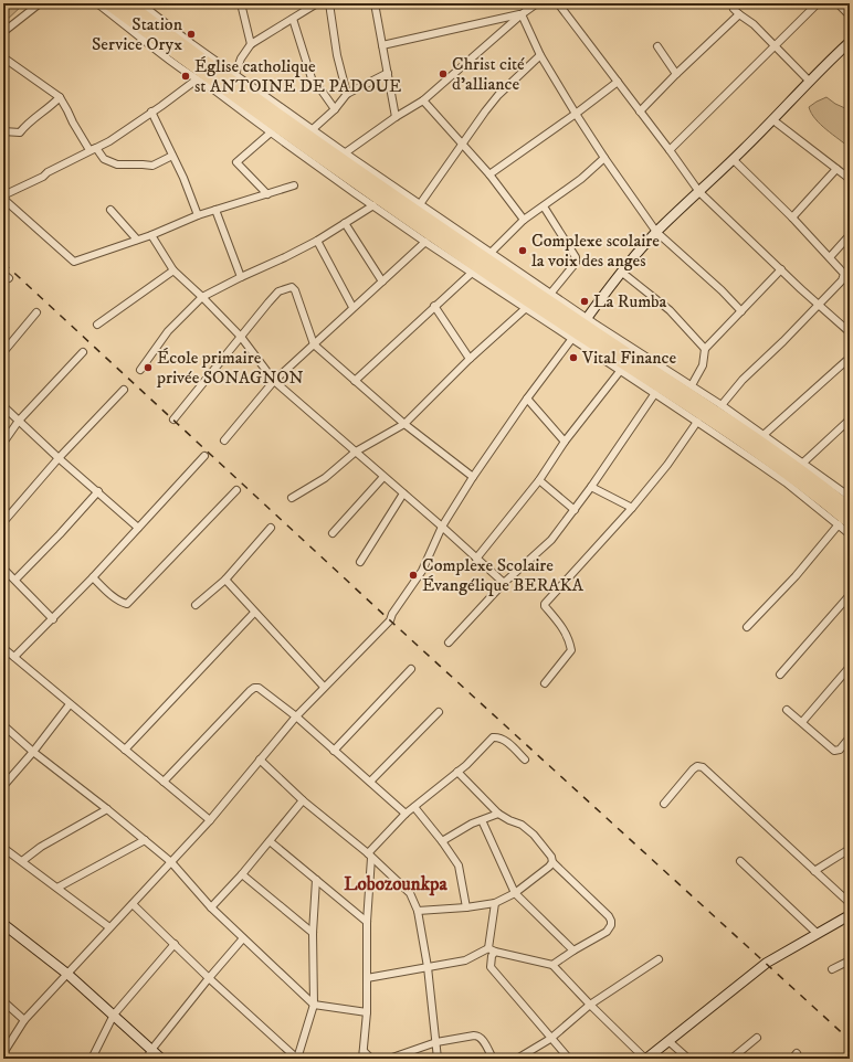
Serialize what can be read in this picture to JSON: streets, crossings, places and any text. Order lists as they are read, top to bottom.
{
  "districts": ["Lobozounkpa"],
  "places": [
    "Station Service Oryx",
    "Christ cité d'alliance",
    "Église catholique st ANTOINE DE PADOUE",
    "Complexe scolaire la voix des anges",
    "La Rumba",
    "Vital Finance",
    "École primaire privée SONAGNON",
    "Complexe Scolaire Évangélique BERAKA"
  ]
}
